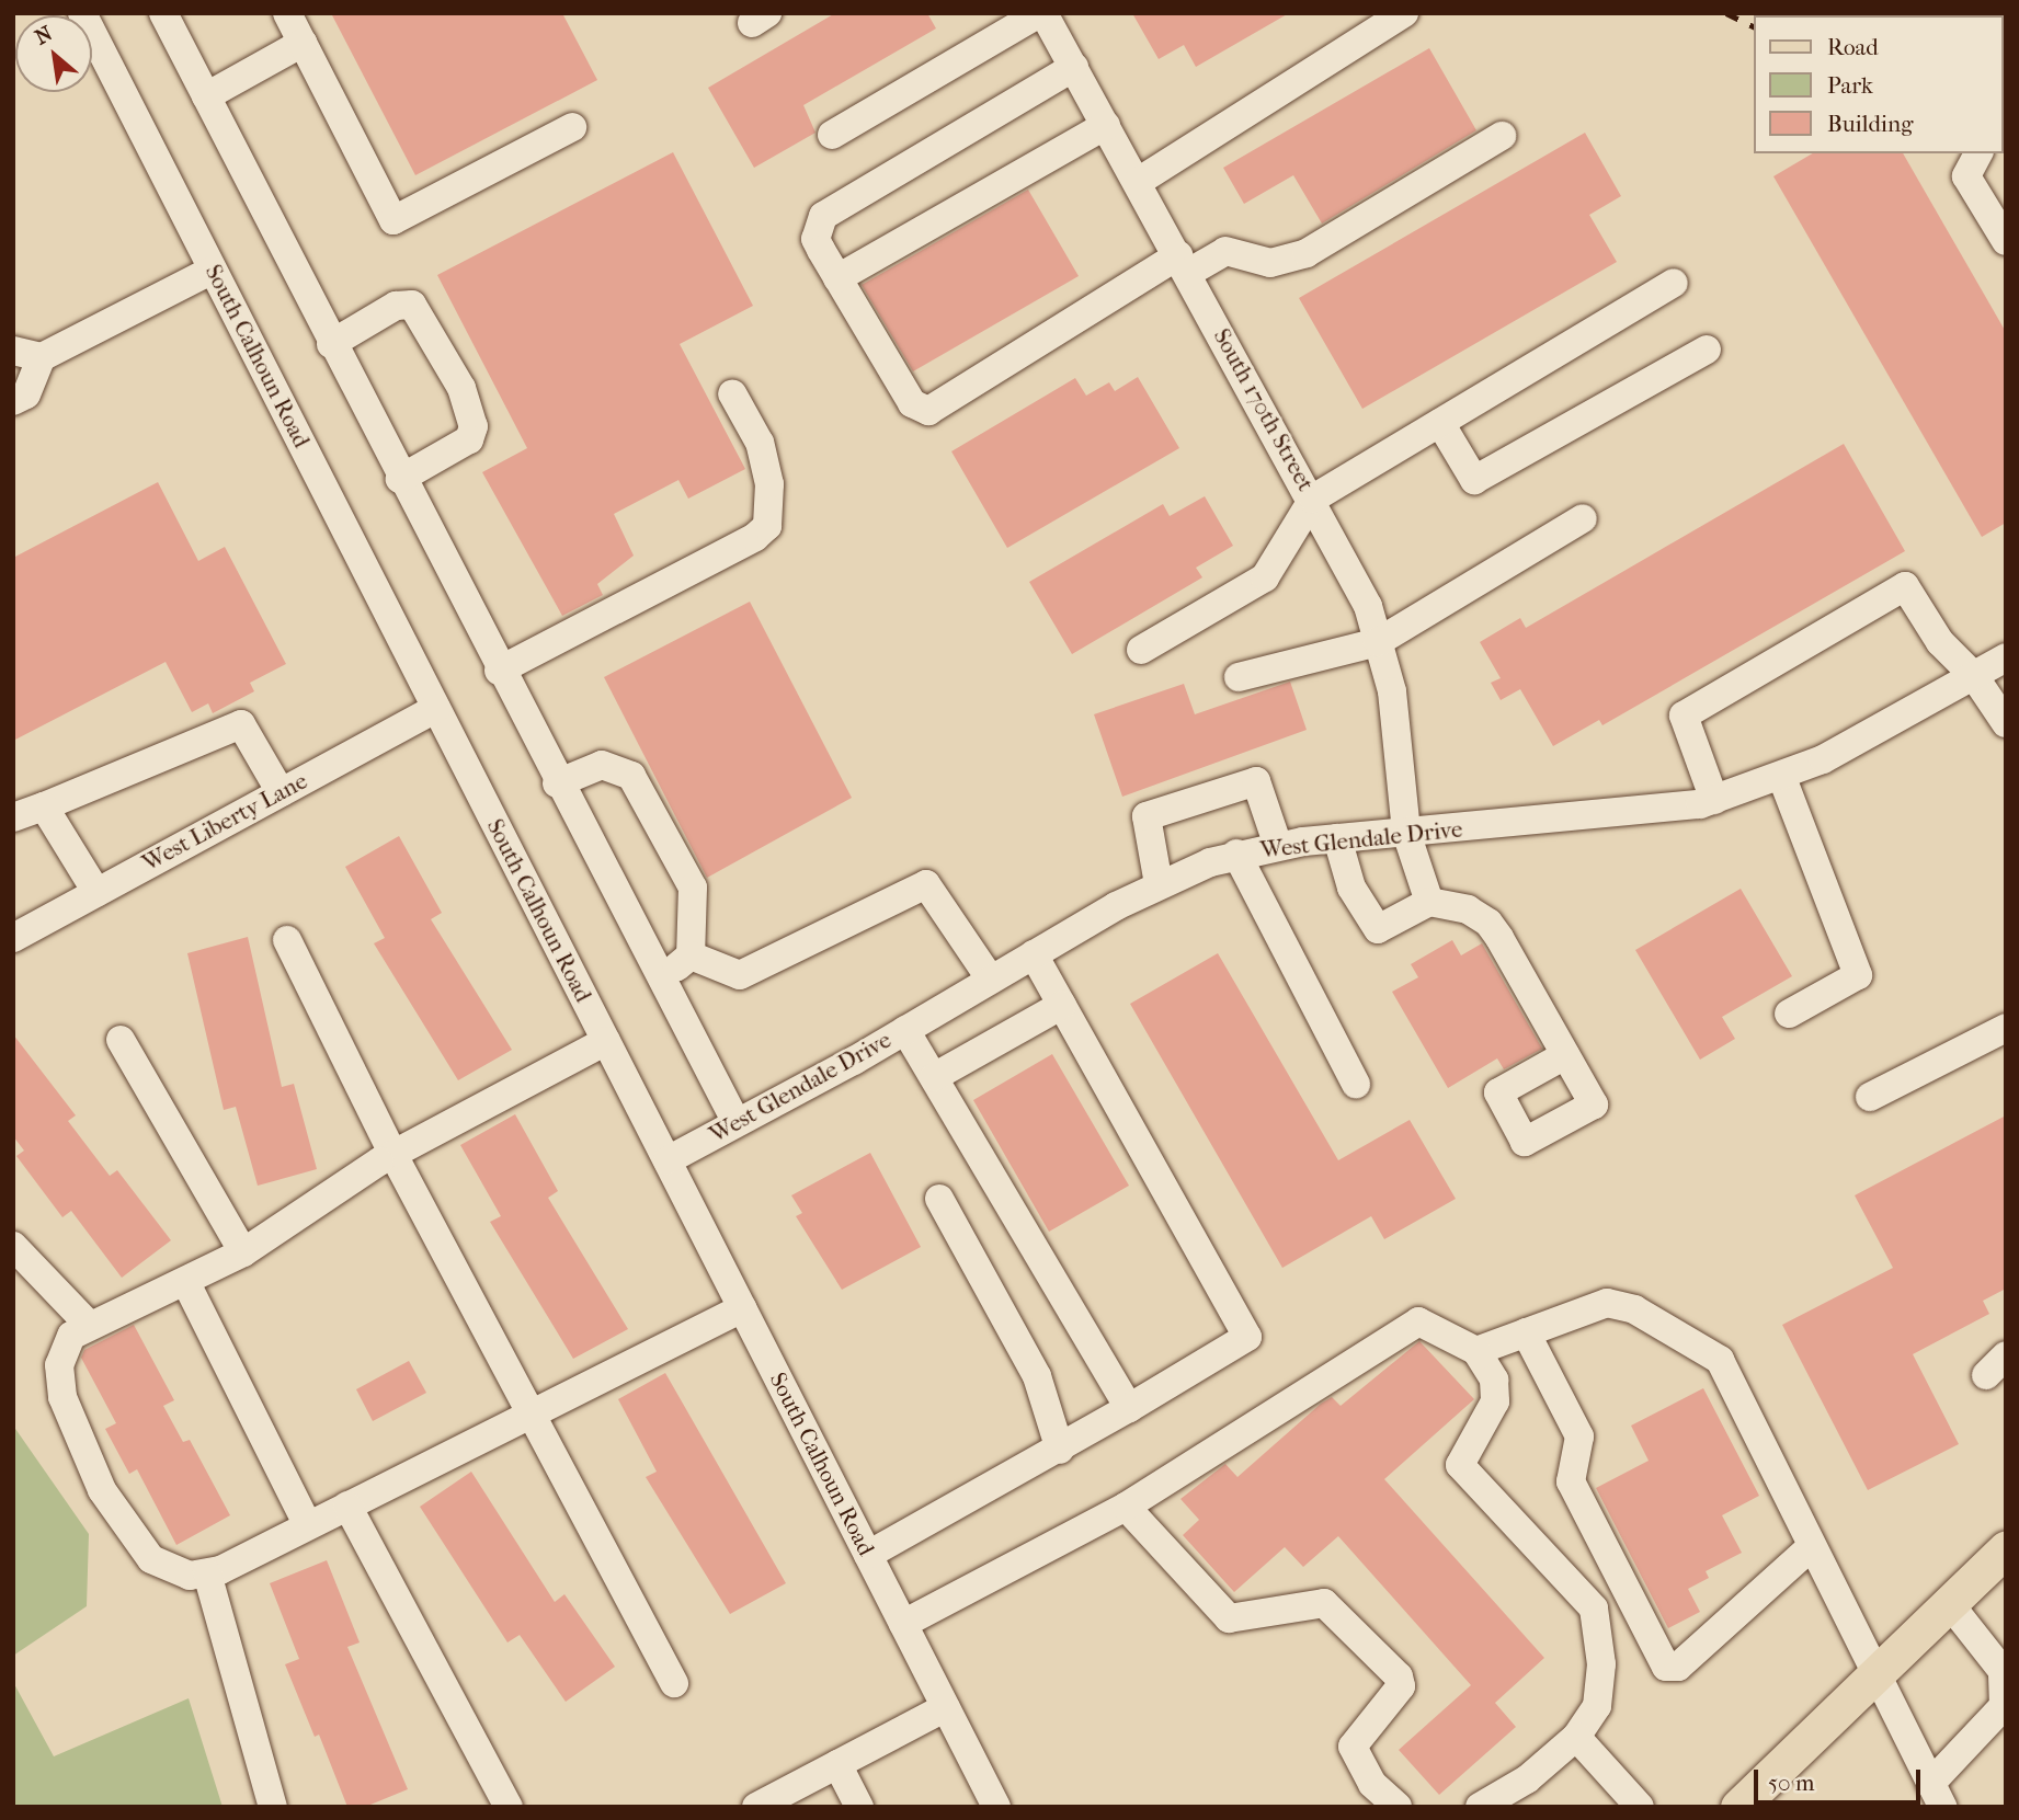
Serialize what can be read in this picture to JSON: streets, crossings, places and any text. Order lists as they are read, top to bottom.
{
  "streets": {
    "street": [
      "South Calhoun Road",
      "South 170th Street",
      "West Liberty Lane",
      "West Glendale Drive"
    ]
  },
  "crossings": [
    ["South Calhoun Road", "West Liberty Lane"],
    ["South Calhoun Road", "West Glendale Drive"],
    ["South 170th Street", "West Glendale Drive"]
  ],
  "legend": ["Road", "Park", "Building"],
  "scale_bar": "50 m",
  "north": "top left"
}
